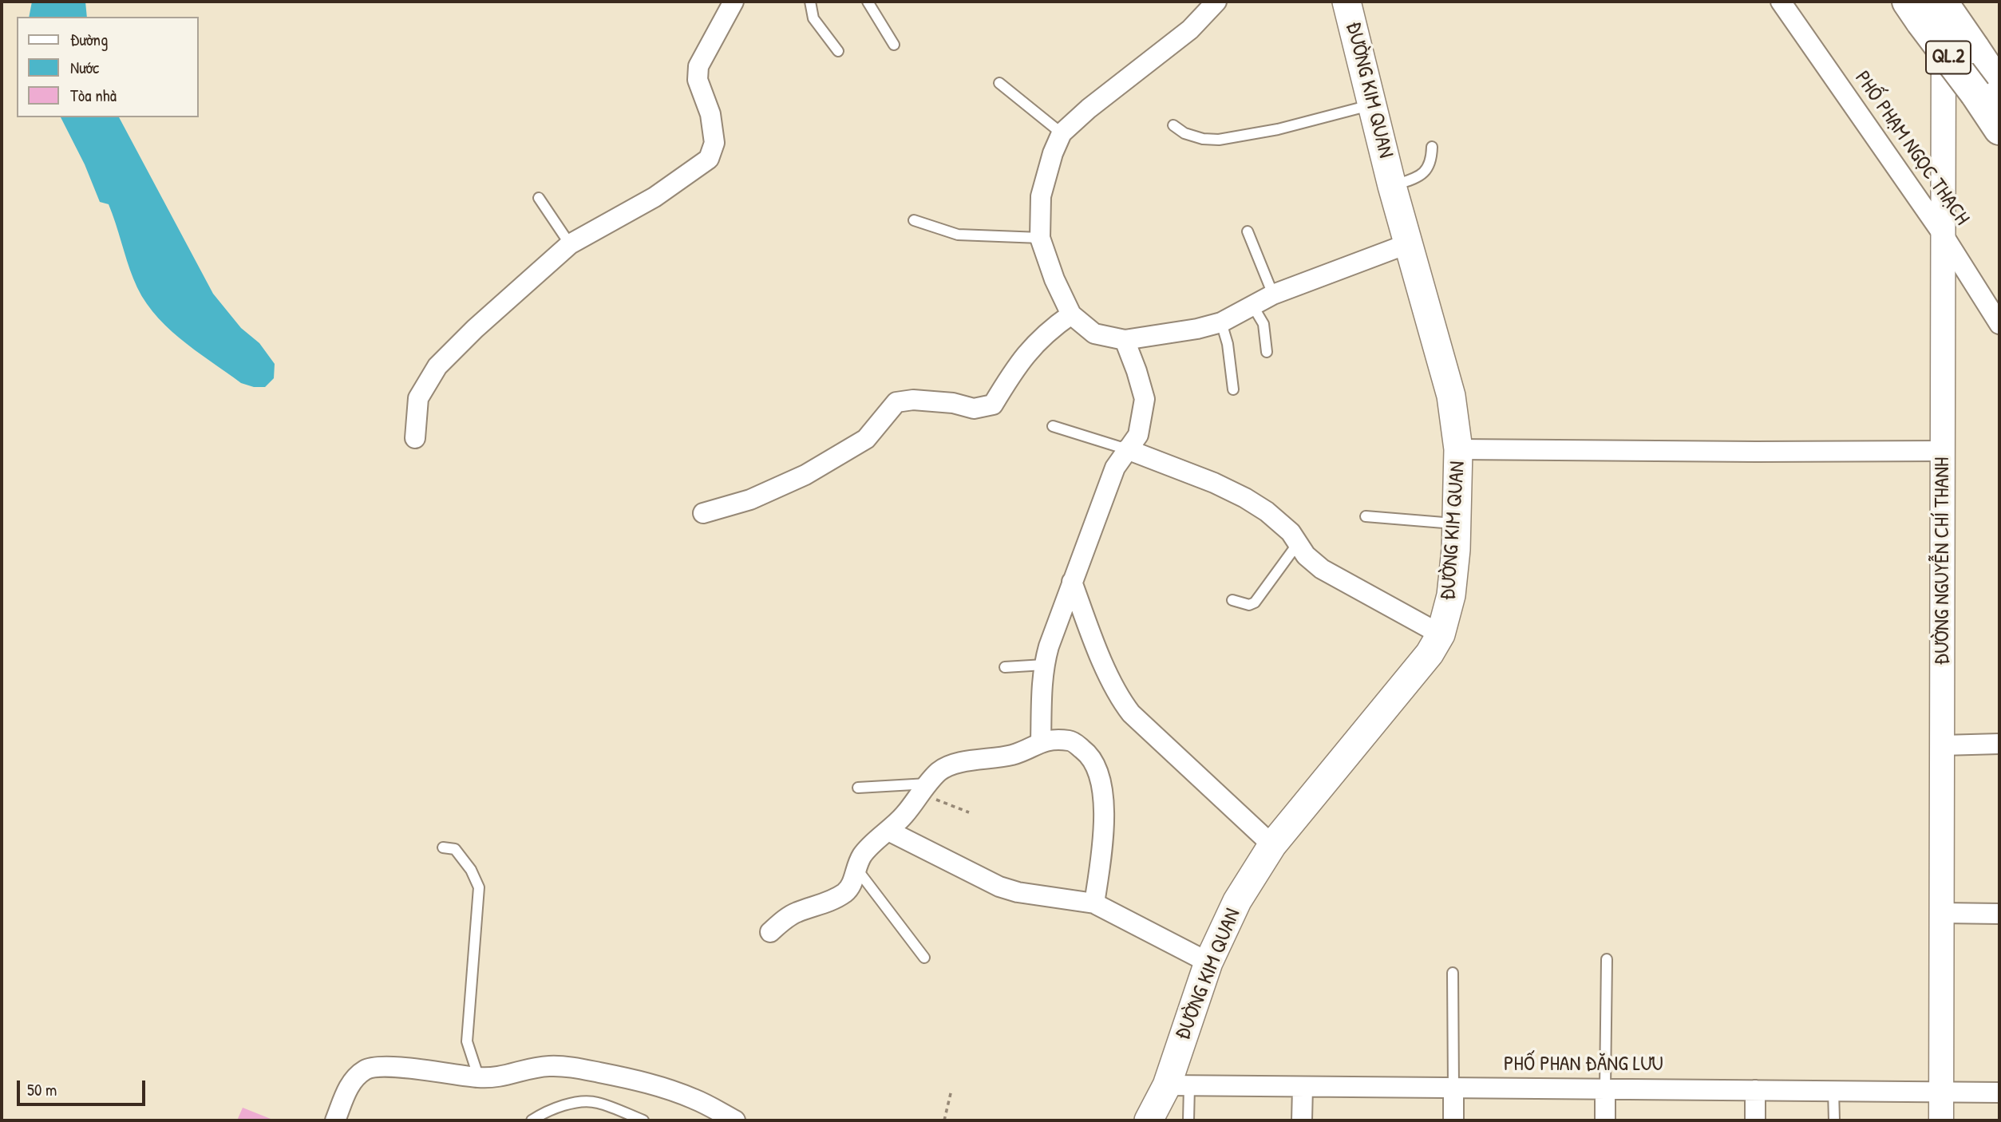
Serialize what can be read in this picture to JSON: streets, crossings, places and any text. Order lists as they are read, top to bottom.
{
  "streets": {
    "highway": ["QL.2"],
    "main road": ["ĐƯỜNG KIM QUAN"],
    "street": ["PHỐ PHẠM NGỌC THẠCH", "ĐƯỜNG NGUYỄN CHÍ THANH", "PHỐ PHAN ĐĂNG LƯU"]
  },
  "crossings": [
    ["QL.2", "ĐƯỜNG NGUYỄN CHÍ THANH"],
    ["ĐƯỜNG KIM QUAN", "PHỐ PHAN ĐĂNG LƯU"],
    ["PHỐ PHẠM NGỌC THẠCH", "ĐƯỜNG NGUYỄN CHÍ THANH"],
    ["ĐƯỜNG NGUYỄN CHÍ THANH", "PHỐ PHAN ĐĂNG LƯU"]
  ],
  "legend": ["Đường", "Nước", "Tòa nhà"],
  "scale_bar": "50 m"
}
